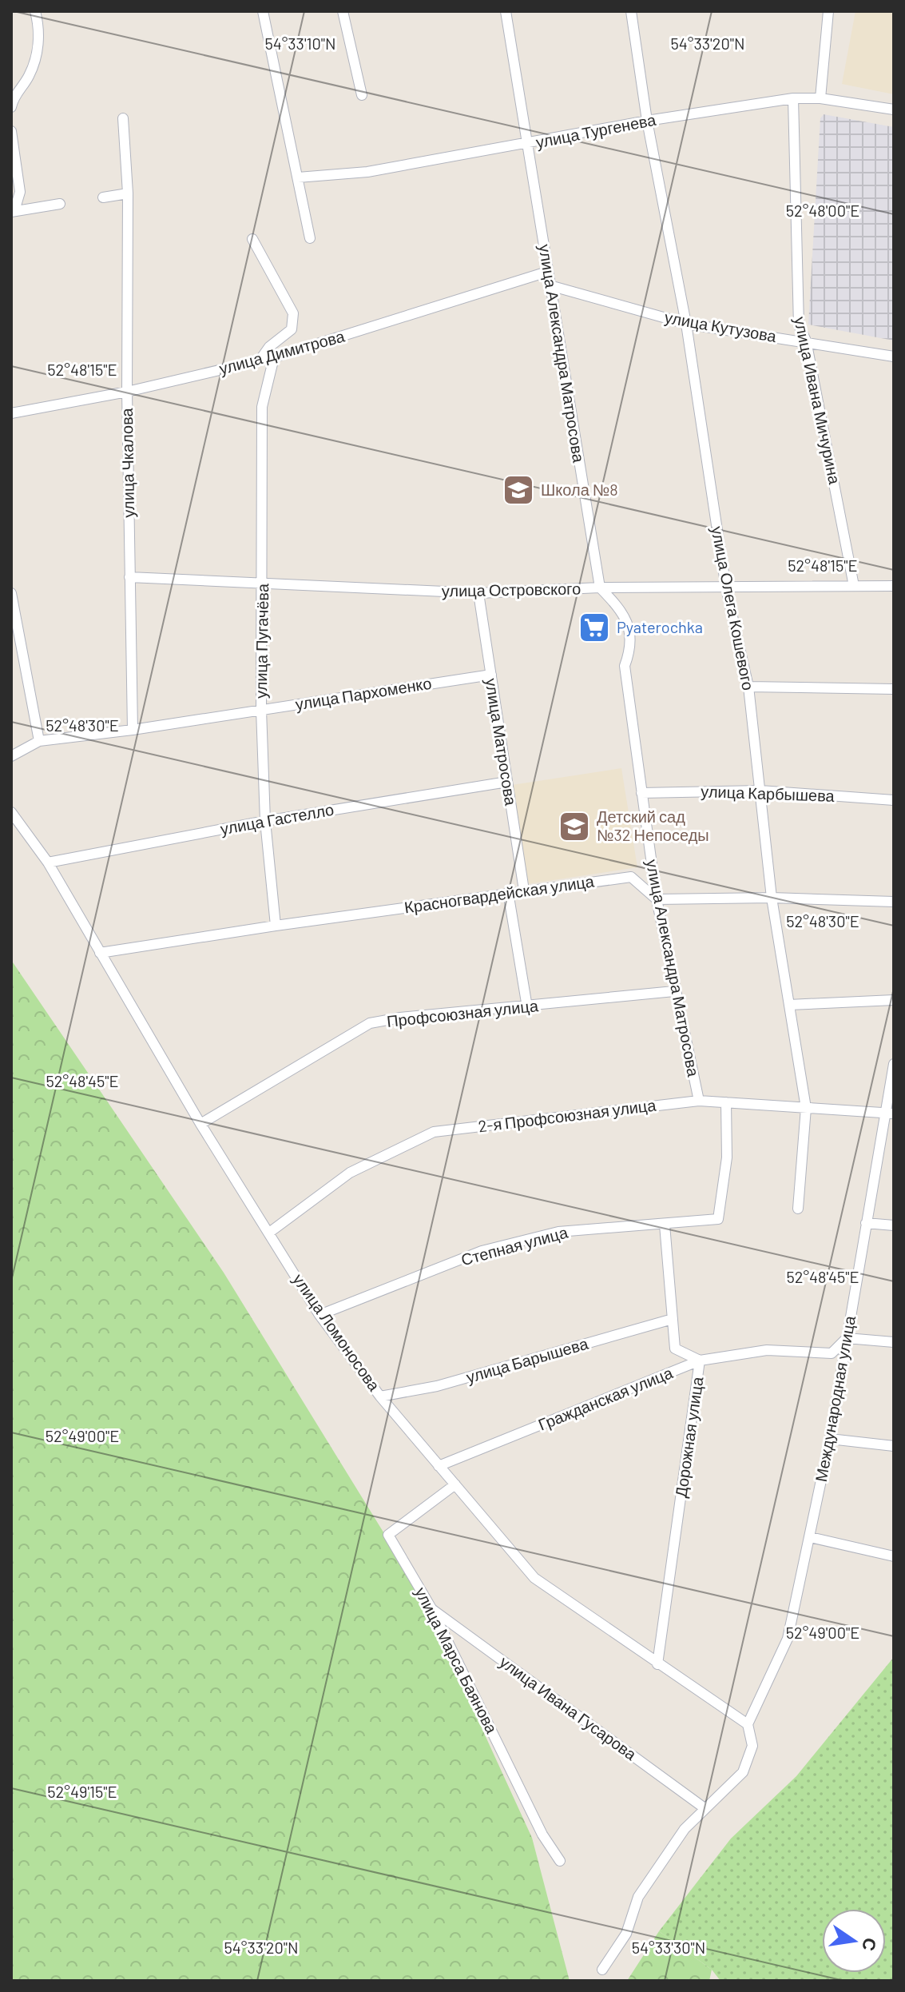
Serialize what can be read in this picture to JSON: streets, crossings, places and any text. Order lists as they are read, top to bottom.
{
  "streets": {
    "street": [
      "улица Тургенева",
      "улица Кутузова",
      "улица Димитрова",
      "улица Александра Матросова",
      "улица Ивана Мичурина",
      "улица Чкалова",
      "улица Островского",
      "улица Олега Кошевого",
      "улица Пугачёва",
      "улица Пархоменко",
      "улица Матросова",
      "улица Карбышева",
      "улица Гастелло",
      "Красногвардейская улица",
      "Профсоюзная улица",
      "2-я Профсоюзная улица",
      "Степная улица",
      "улица Ломоносова",
      "улица Барышева",
      "Гражданская улица",
      "Международная улица",
      "Дорожная улица",
      "улица Марса Баянова",
      "улица Ивана Гусарова"
    ]
  },
  "crossings": [
    ["улица Тургенева", "улица Александра Матросова"],
    ["улица Тургенева", "улица Ивана Мичурина"],
    ["улица Тургенева", "улица Олега Кошевого"],
    ["улица Кутузова", "улица Александра Матросова"],
    ["улица Кутузова", "улица Ивана Мичурина"],
    ["улица Кутузова", "улица Олега Кошевого"],
    ["улица Димитрова", "улица Александра Матросова"],
    ["улица Димитрова", "улица Чкалова"],
    ["улица Димитрова", "улица Пугачёва"],
    ["улица Александра Матросова", "улица Островского"],
    ["улица Александра Матросова", "улица Карбышева"],
    ["улица Александра Матросова", "Красногвардейская улица"],
    ["улица Александра Матросова", "Профсоюзная улица"],
    ["улица Александра Матросова", "2-я Профсоюзная улица"],
    ["улица Ивана Мичурина", "улица Островского"],
    ["улица Чкалова", "улица Островского"],
    ["улица Чкалова", "улица Пархоменко"],
    ["улица Островского", "улица Олега Кошевого"],
    ["улица Островского", "улица Пугачёва"],
    ["улица Островского", "улица Матросова"],
    ["улица Олега Кошевого", "улица Карбышева"],
    ["улица Олега Кошевого", "2-я Профсоюзная улица"],
    ["улица Пугачёва", "улица Пархоменко"],
    ["улица Пугачёва", "улица Гастелло"],
    ["улица Пугачёва", "Красногвардейская улица"],
    ["улица Пархоменко", "улица Матросова"],
    ["улица Матросова", "улица Гастелло"],
    ["улица Матросова", "Красногвардейская улица"],
    ["улица Гастелло", "улица Ломоносова"],
    ["Красногвардейская улица", "улица Ломоносова"],
    ["Профсоюзная улица", "улица Ломоносова"],
    ["2-я Профсоюзная улица", "Степная улица"],
    ["2-я Профсоюзная улица", "улица Ломоносова"],
    ["2-я Профсоюзная улица", "Международная улица"],
    ["Степная улица", "улица Ломоносова"],
    ["Степная улица", "Дорожная улица"],
    ["улица Ломоносова", "улица Барышева"],
    ["улица Ломоносова", "Гражданская улица"],
    ["улица Ломоносова", "Международная улица"],
    ["улица Ломоносова", "Дорожная улица"],
    ["улица Ломоносова", "улица Марса Баянова"],
    ["улица Барышева", "Дорожная улица"],
    ["Гражданская улица", "Международная улица"],
    ["Гражданская улица", "Дорожная улица"],
    ["улица Марса Баянова", "улица Ивана Гусарова"]
  ],
  "places": {
    "school or university": ["Школа №8", "Детский сад №32 Непоседы"],
    "supermarket": ["Pyaterochka"]
  },
  "north": "right",
  "coordinates": [
    "54°33'10\"N",
    "54°33'20\"N",
    "52°48'00\"E",
    "52°48'15\"E",
    "52°48'30\"E",
    "52°48'45\"E",
    "52°49'00\"E",
    "52°49'15\"E",
    "54°33'30\"N"
  ]
}
